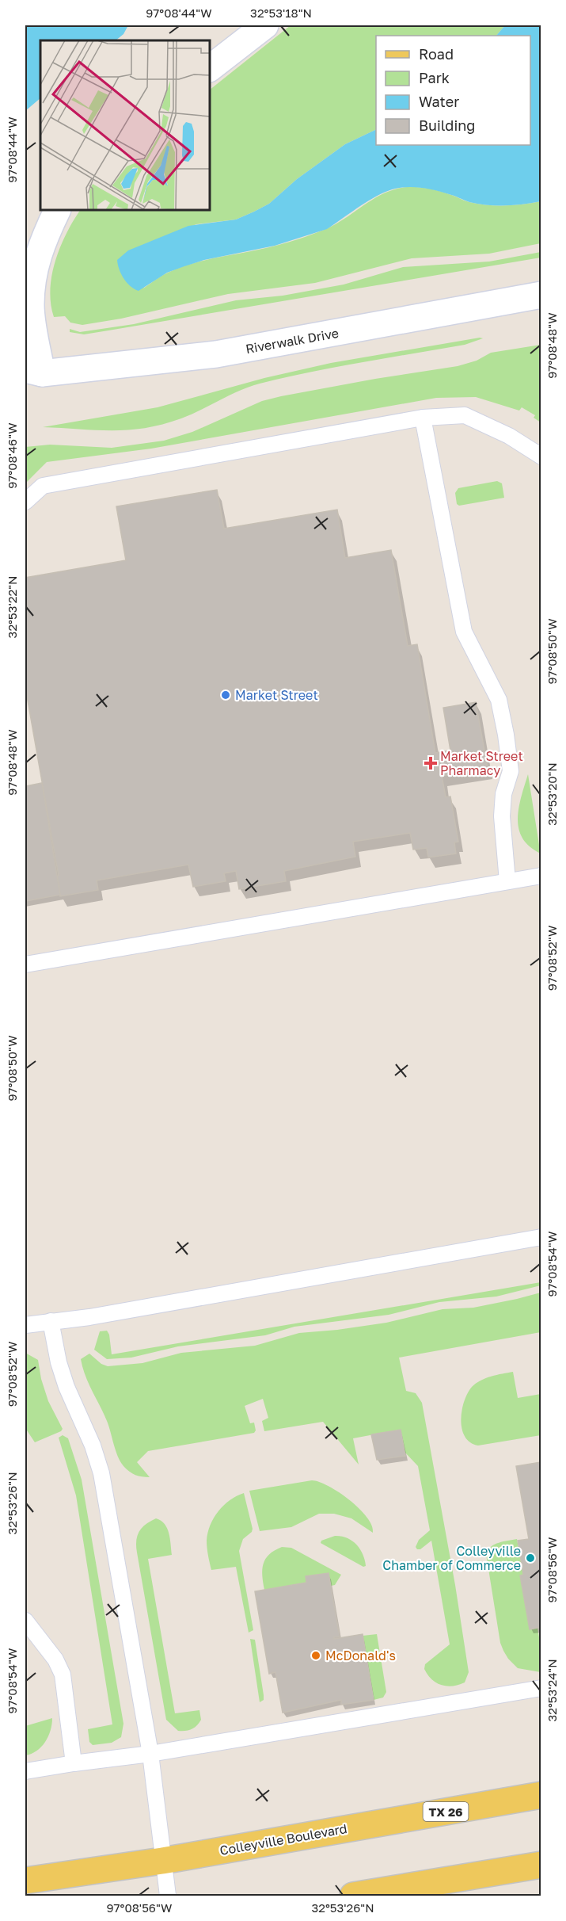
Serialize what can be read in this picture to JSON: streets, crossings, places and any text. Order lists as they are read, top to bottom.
{
  "streets": {
    "main road": ["TX 26", "Colleyville Boulevard"],
    "street": ["Riverwalk Drive"]
  },
  "places": {
    "other": ["Market Street", "Colleyville Chamber of Commerce", "McDonald's"],
    "health": ["Market Street Pharmacy"]
  },
  "legend": [
    "Road",
    "Park",
    "Water",
    "Building"
  ],
  "coordinates": [
    "97°08'44\"W",
    "32°53'18\"N",
    "97°08'48\"W",
    "97°08'46\"W",
    "32°53'22\"N",
    "97°08'50\"W",
    "32°53'20\"N",
    "97°08'52\"W",
    "97°08'54\"W",
    "32°53'26\"N",
    "97°08'56\"W",
    "32°53'24\"N"
  ]
}
